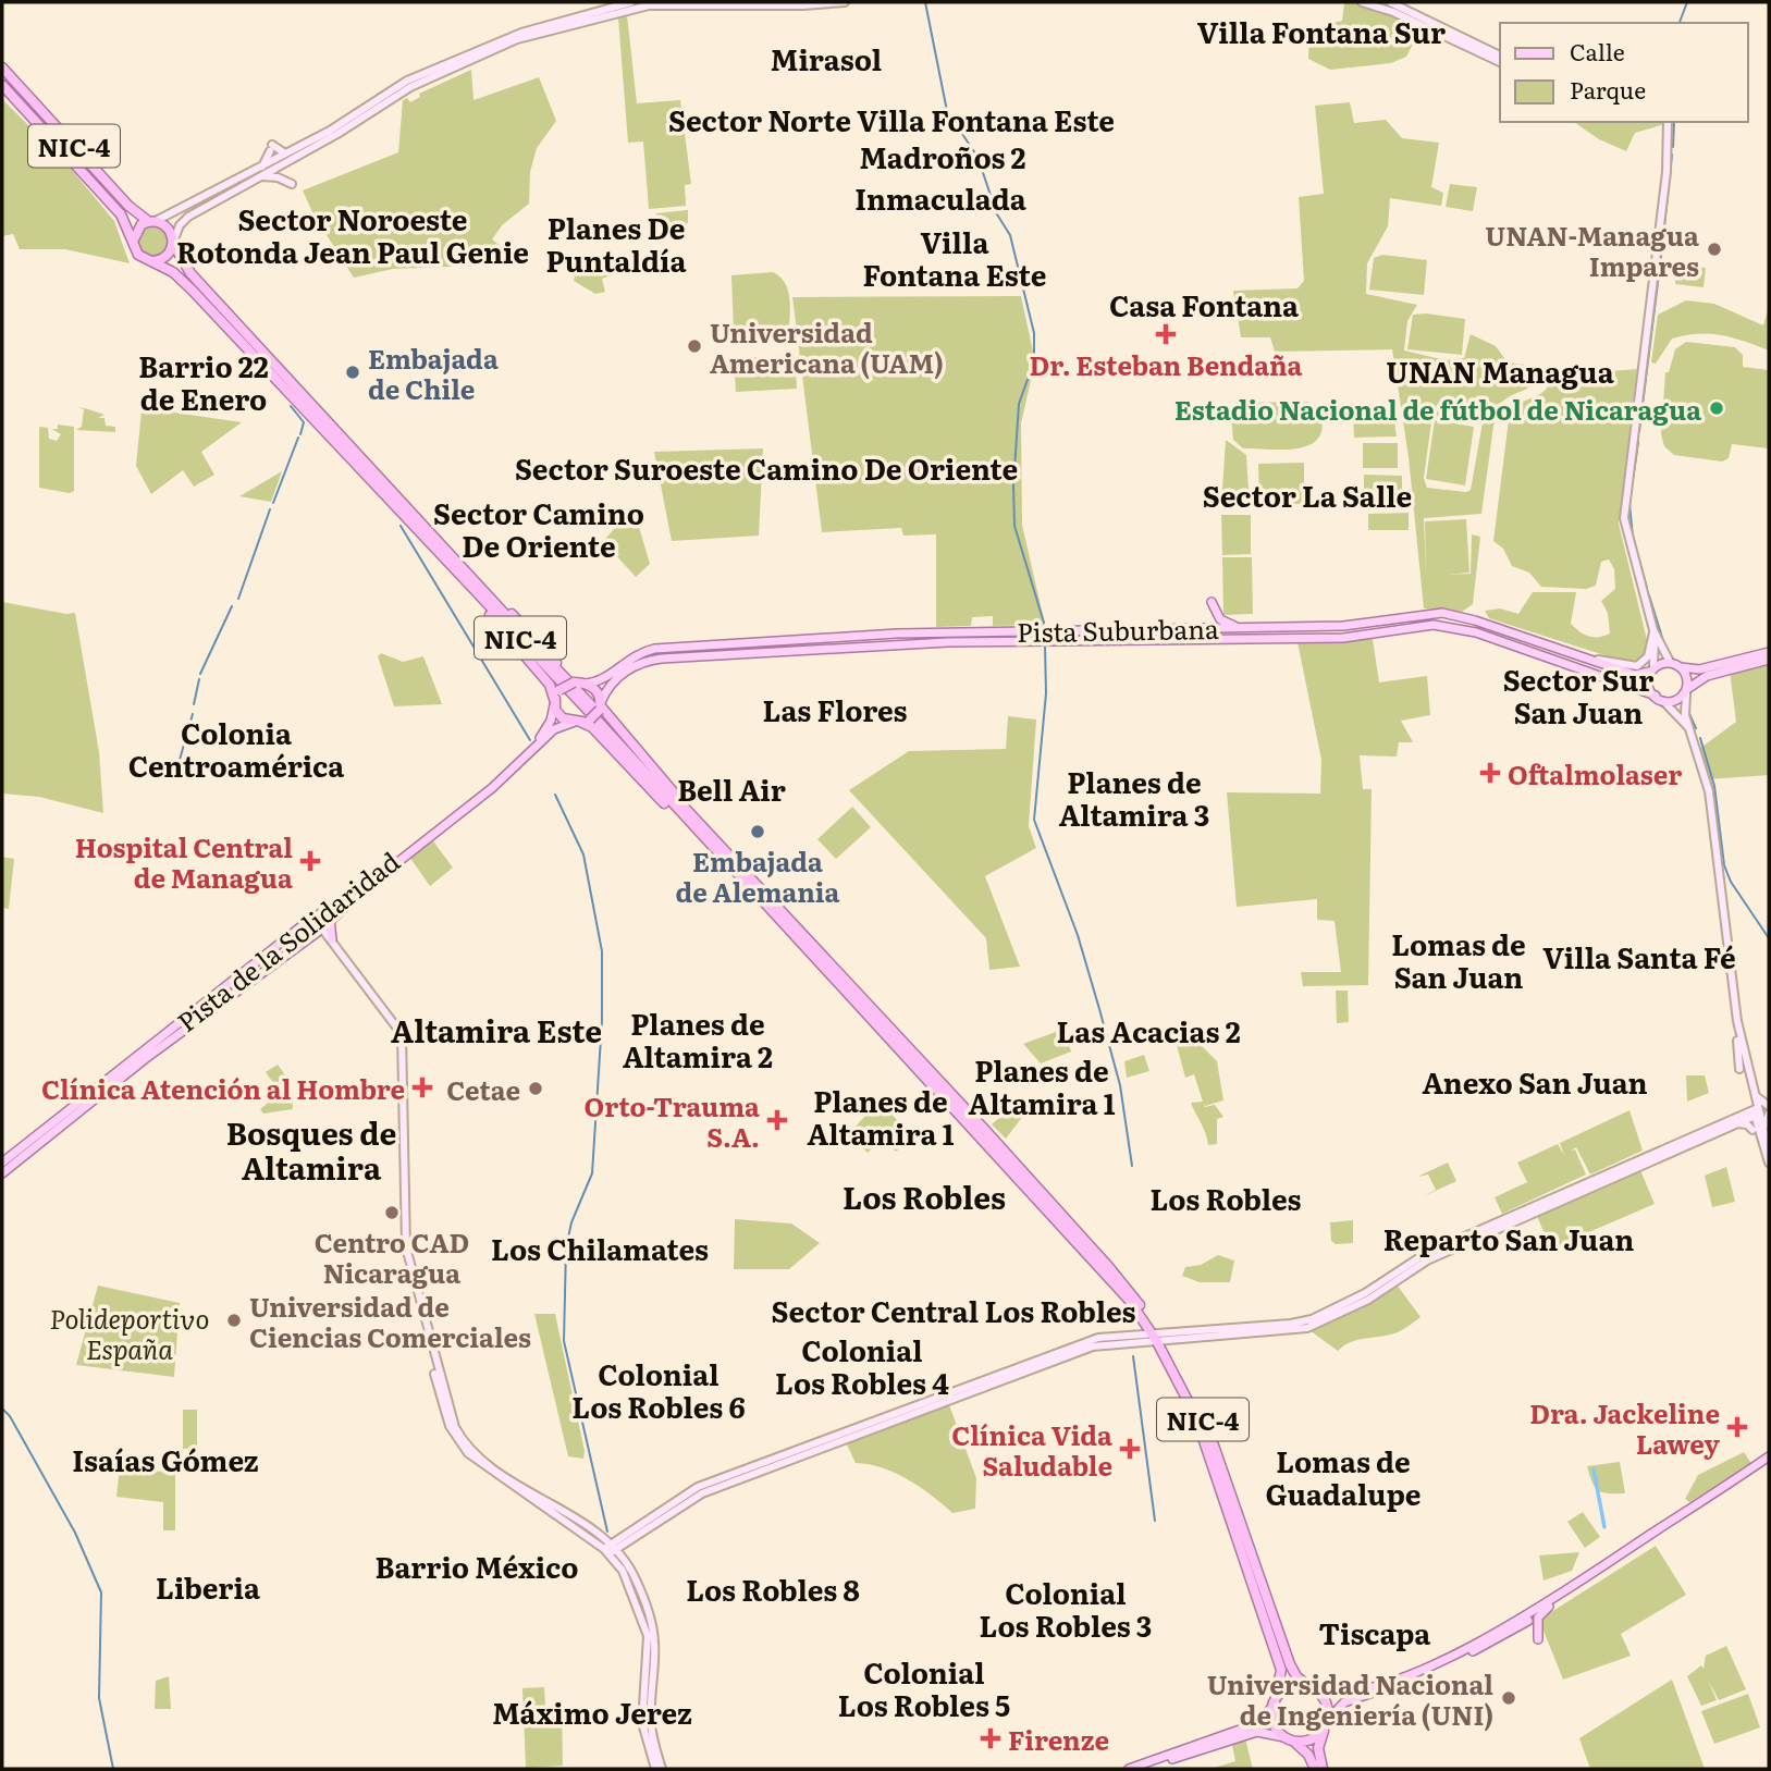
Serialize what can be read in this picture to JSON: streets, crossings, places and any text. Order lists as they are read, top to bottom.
{
  "streets": {
    "highway": ["NIC-4"],
    "main road": ["Pista Suburbana", "Pista de la Solidaridad"]
  },
  "crossings": [
    ["NIC-4", "Pista de la Solidaridad"]
  ],
  "districts": [
    "Villa Fontana Sur",
    "Mirasol",
    "Sector Norte Villa Fontana Este",
    "Madroños 2",
    "Inmaculada",
    "Sector Noroeste Rotonda Jean Paul Genie",
    "Planes De Puntaldía",
    "Villa Fontana Este",
    "Casa Fontana",
    "Barrio 22 de Enero",
    "UNAN Managua",
    "Sector Suroeste Camino De Oriente",
    "Sector La Salle",
    "Sector Camino De Oriente",
    "Sector Sur San Juan",
    "Las Flores",
    "Colonia Centroamérica",
    "Planes de Altamira 3",
    "Bell Air",
    "Lomas de San Juan",
    "Villa Santa Fé",
    "Planes de Altamira 2",
    "Altamira Este",
    "Las Acacias 2",
    "Planes de Altamira 1",
    "Anexo San Juan",
    "Planes de Altamira 1",
    "Bosques de Altamira",
    "Los Robles",
    "Los Robles",
    "Reparto San Juan",
    "Los Chilamates",
    "Sector Central Los Robles",
    "Colonial Los Robles 4",
    "Colonial Los Robles 6",
    "Isaías Gómez",
    "Lomas de Guadalupe",
    "Barrio México",
    "Liberia",
    "Los Robles 8",
    "Colonial Los Robles 3",
    "Tiscapa",
    "Colonial Los Robles 5",
    "Máximo Jerez"
  ],
  "parks": ["Polideportivo España"],
  "places": {
    "other": [
      "UNAN-Managua Impares",
      "Universidad Americana (UAM)",
      "Embajada de Chile",
      "Estadio Nacional de fútbol de Nicaragua",
      "Embajada de Alemania",
      "Cetae",
      "Centro CAD Nicaragua",
      "Universidad de Ciencias Comerciales",
      "Universidad Nacional de Ingeniería (UNI)"
    ],
    "health": [
      "Dr. Esteban Bendaña",
      "Oftalmolaser",
      "Hospital Central de Managua",
      "Clínica Atención al Hombre",
      "Orto-Trauma S.A.",
      "Dra. Jackeline Lawey",
      "Clínica Vida Saludable",
      "Firenze"
    ]
  },
  "legend": ["Calle", "Parque"]
}
